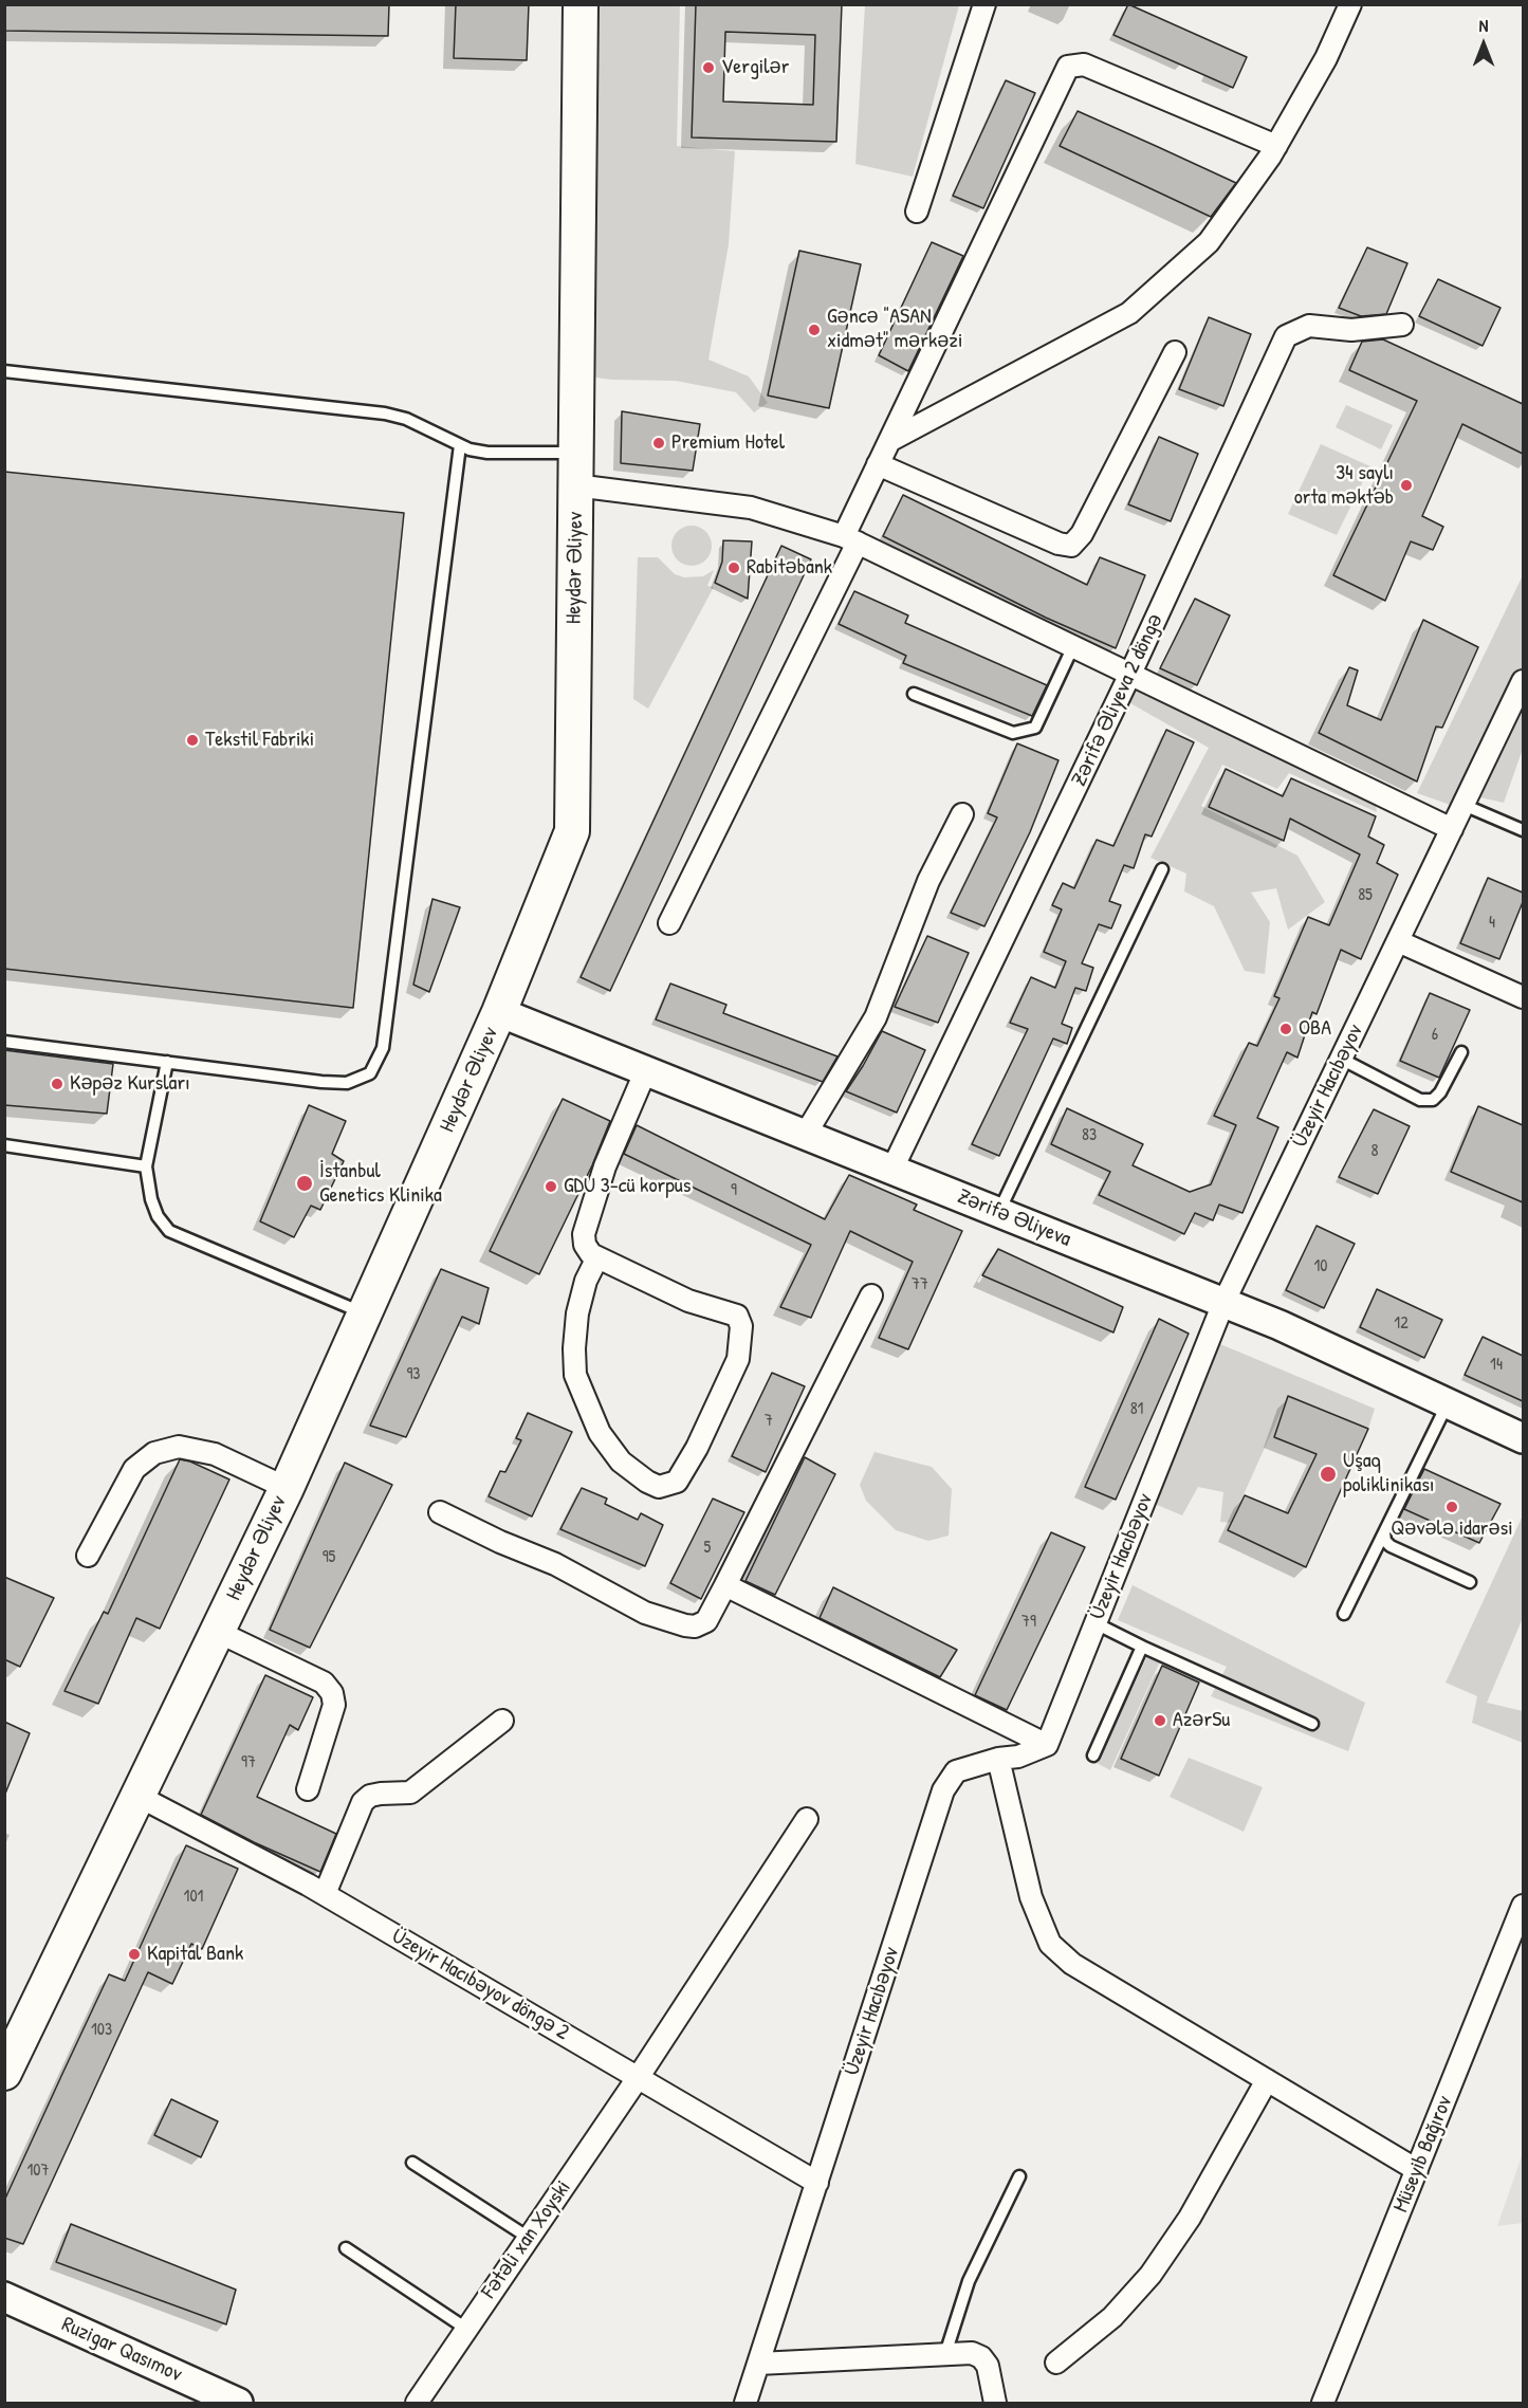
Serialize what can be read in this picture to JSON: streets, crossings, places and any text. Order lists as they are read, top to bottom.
{
  "streets": {
    "main road": ["Heydər Əliyev"],
    "street": [
      "Zərifə Əliyeva 2 döngə",
      "Üzeyir Hacıbəyov",
      "Zərifə Əliyeva",
      "Üzeyir Hacıbəyov döngə 2",
      "Müseyib Bağırov",
      "Fətəli xan Xoyski",
      "Ruzigar Qasımov"
    ]
  },
  "crossings": [
    ["Heydər Əliyev", "Zərifə Əliyeva"],
    ["Heydər Əliyev", "Üzeyir Hacıbəyov döngə 2"],
    ["Zərifə Əliyeva 2 döngə", "Zərifə Əliyeva"],
    ["Üzeyir Hacıbəyov", "Zərifə Əliyeva"],
    ["Üzeyir Hacıbəyov", "Üzeyir Hacıbəyov döngə 2"],
    ["Üzeyir Hacıbəyov döngə 2", "Fətəli xan Xoyski"]
  ],
  "places": [
    "Vergilər",
    "Gəncə \"ASAN xidmət\" mərkəzi",
    "Premium Hotel",
    "34 saylı orta məktəb",
    "Rabitəbank",
    "Tekstil Fabriki",
    "OBA",
    "Kəpəz Kursları",
    "İstanbul Genetics Klinika",
    "GDU 3-cü korpus",
    "Uşaq poliklinikası",
    "Qəvələ idarəsi",
    "AzərSu",
    "Kapital Bank"
  ],
  "house_numbers": [
    "85",
    "4",
    "6",
    "83",
    "8",
    "9",
    "10",
    "77",
    "12",
    "14",
    "93",
    "81",
    "7",
    "5",
    "95",
    "79",
    "97",
    "101",
    "103",
    "107"
  ],
  "north": "top"
}
